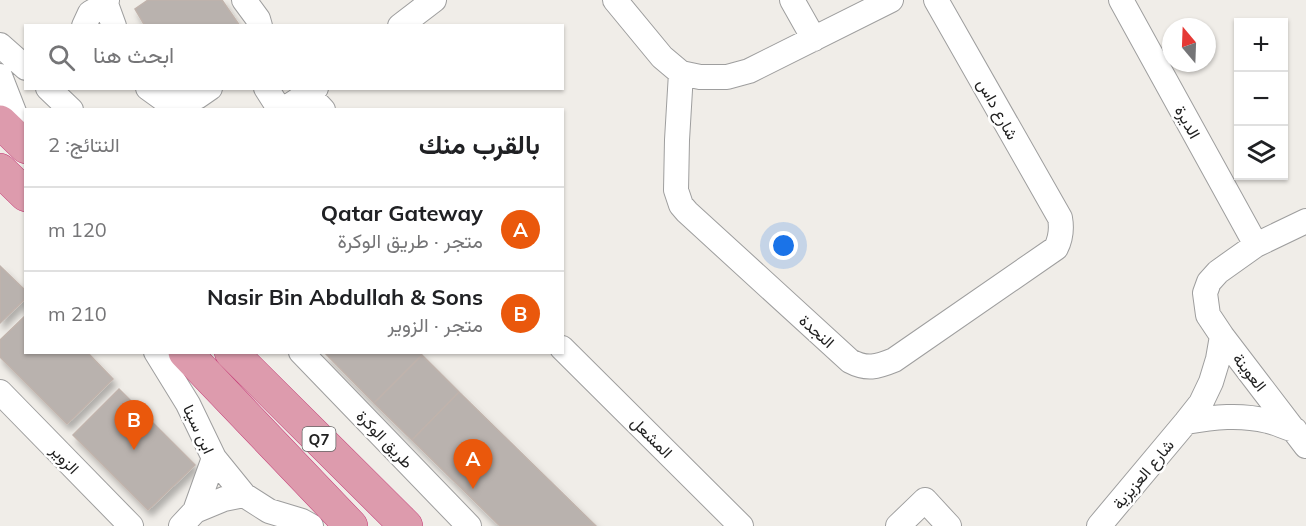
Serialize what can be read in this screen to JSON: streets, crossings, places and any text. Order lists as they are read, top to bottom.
{
  "streets": {
    "highway": ["Q7"],
    "street": [
      "شارع داس",
      "الديرة",
      "النجدة",
      "العوينة",
      "ابن سينا",
      "المشعل",
      "طريق الوكرة",
      "الزوير",
      "شارع العزيزية"
    ]
  },
  "crossings": [
    ["شارع داس", "النجدة"],
    ["الديرة", "العوينة"],
    ["العوينة", "شارع العزيزية"]
  ],
  "north": "top",
  "page": {
    "map_buttons": ["+", "−"],
    "search": "ابحث هنا",
    "heading": ["بالقرب منك", "النتائج: 2"],
    "list": [
      {
        "mark": "A",
        "name": "Qatar Gateway",
        "note": "متجر · طريق الوكرة",
        "value": "120 m"
      },
      {
        "mark": "B",
        "name": "Nasir Bin Abdullah & Sons",
        "note": "متجر · الزوير",
        "value": "210 m"
      }
    ],
    "pins": ["B", "A"]
  }
}
